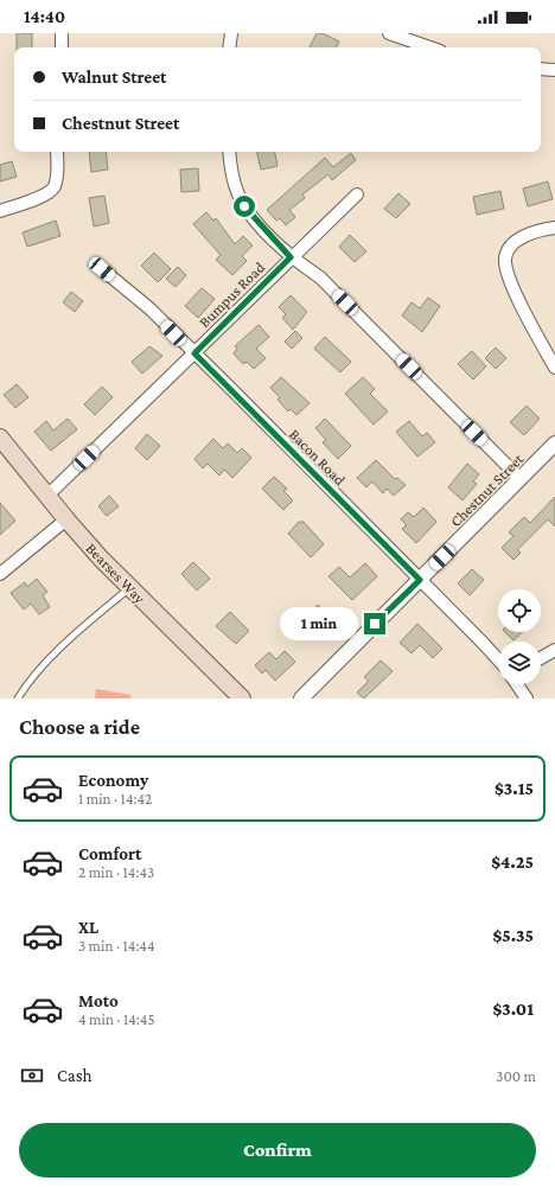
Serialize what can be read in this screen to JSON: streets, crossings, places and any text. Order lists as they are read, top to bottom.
{
  "streets": {
    "main road": ["Bearses Way"],
    "street": ["Bumpus Road", "Bacon Road", "Chestnut Street"]
  },
  "crossings": [
    ["Bumpus Road", "Bacon Road"],
    ["Bumpus Road", "Bearses Way"],
    ["Bacon Road", "Chestnut Street"]
  ],
  "page": {
    "status": "14:40",
    "banner": ["Walnut Street", "Chestnut Street"],
    "bubble": "1 min",
    "heading": "Choose a ride",
    "list": [
      {
        "name": "Economy",
        "note": "1 min · 14:42",
        "value": "$3.15"
      },
      {
        "name": "Comfort",
        "note": "2 min · 14:43",
        "value": "$4.25"
      },
      {
        "name": "XL",
        "note": "3 min · 14:44",
        "value": "$5.35"
      },
      {
        "name": "Moto",
        "note": "4 min · 14:45",
        "value": "$3.01"
      }
    ],
    "pay": ["Cash", "300 m"],
    "buttons": "Confirm"
  }
}
